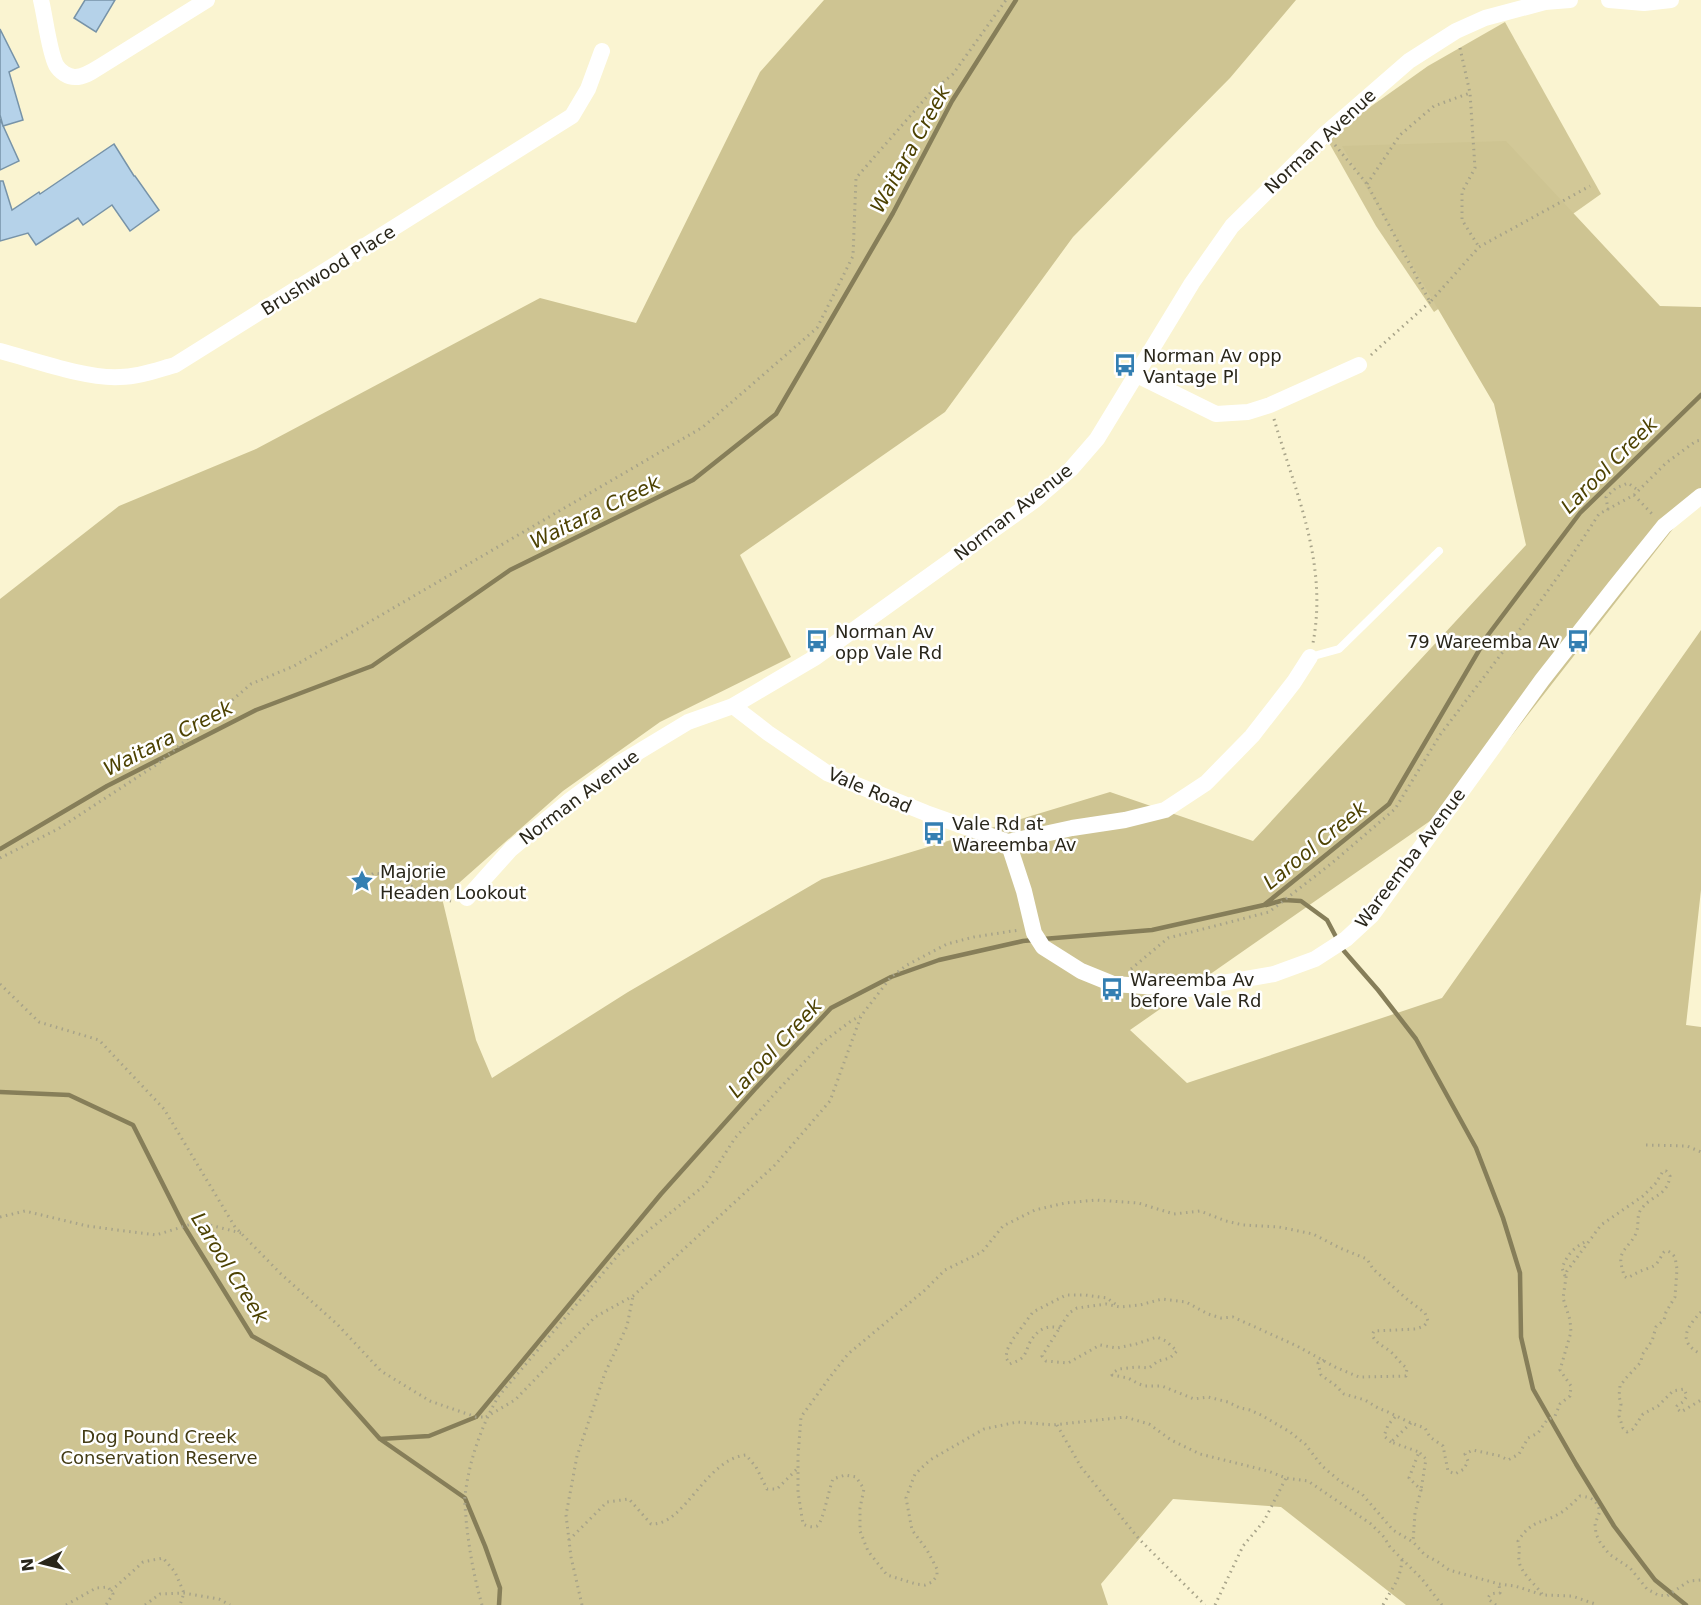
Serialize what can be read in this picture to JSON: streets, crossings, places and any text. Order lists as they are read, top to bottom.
{
  "streets": {
    "street": [
      "Norman Avenue",
      "Brushwood Place",
      "Vale Road",
      "Wareemba Avenue"
    ]
  },
  "crossings": [
    ["Norman Avenue", "Vale Road"],
    ["Vale Road", "Wareemba Avenue"]
  ],
  "water": ["Waitara Creek", "Larool Creek"],
  "parks": ["Dog Pound Creek Conservation Reserve"],
  "places": {
    "bus stop": [
      "Norman Av opp Vantage Pl",
      "Norman Av opp Vale Rd",
      "79 Wareemba Av",
      "Vale Rd at Wareemba Av",
      "Wareemba Av before Vale Rd"
    ],
    "place": ["Majorie Headen Lookout"]
  },
  "north": "left"
}
